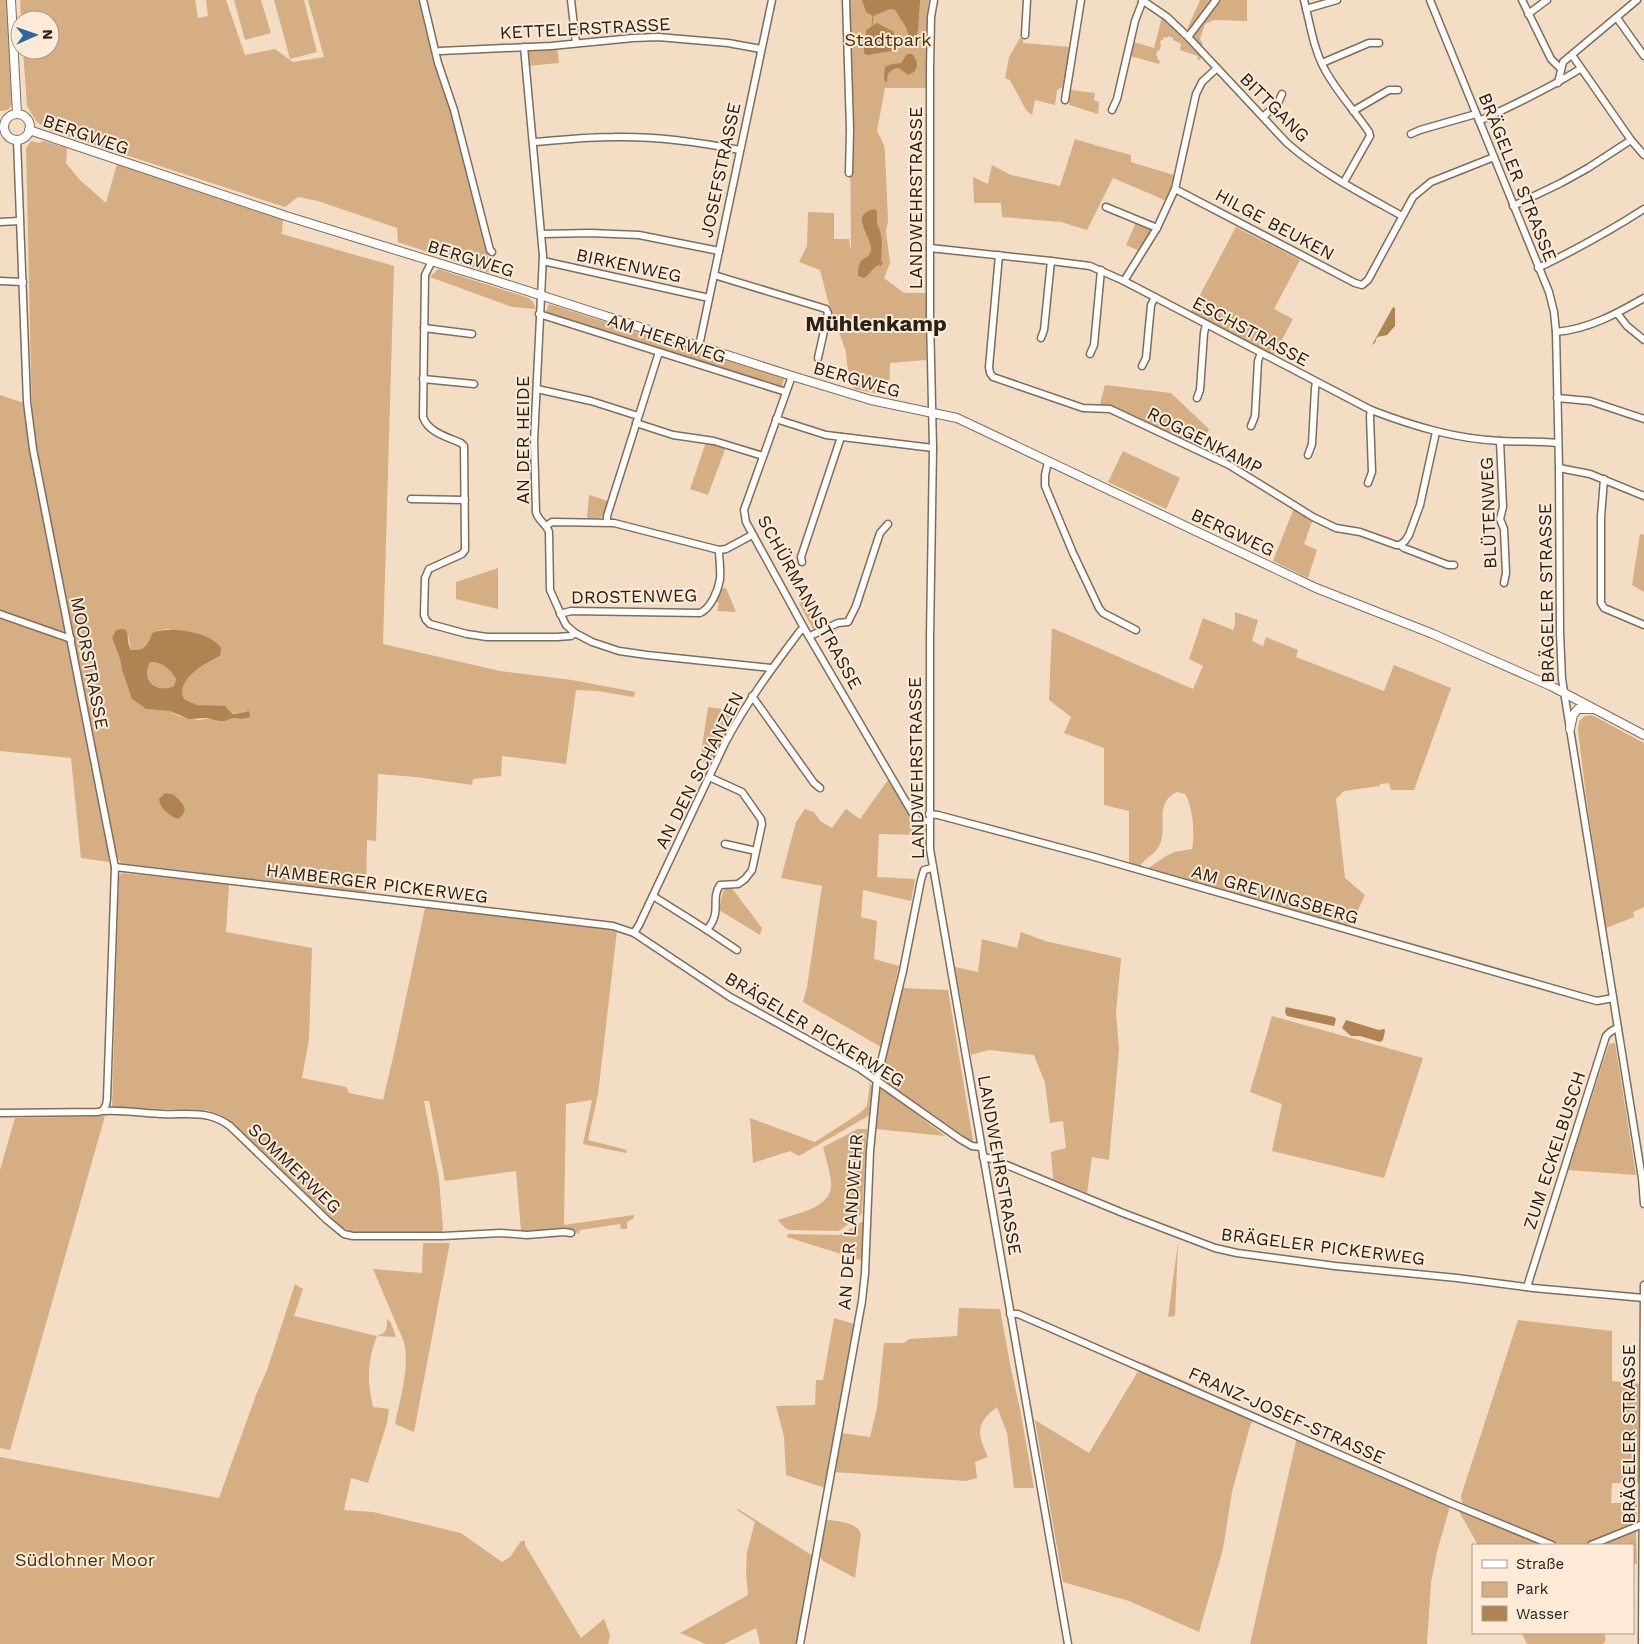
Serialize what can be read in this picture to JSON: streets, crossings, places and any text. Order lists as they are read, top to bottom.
{
  "streets": {
    "main road": ["BERGWEG"],
    "street": [
      "KETTELERSTRASSE",
      "BITTGANG",
      "JOSEFSTRASSE",
      "BRÄGELER STRASSE",
      "LANDWEHRSTRASSE",
      "HILGE BEUKEN",
      "BIRKENWEG",
      "ESCHSTRASSE",
      "AM HEERWEG",
      "AN DER HEIDE",
      "ROGGENKAMP",
      "BLÜTENWEG",
      "DROSTENWEG",
      "SCHÜRMANNSTRASSE",
      "MOORSTRASSE",
      "AN DEN SCHANZEN",
      "HAMBERGER PICKERWEG",
      "AM GREVINGSBERG",
      "BRÄGELER PICKERWEG",
      "ZUM ECKELBUSCH",
      "SOMMERWEG",
      "AN DER LANDWEHR",
      "FRANZ-JOSEF-STRASSE"
    ]
  },
  "crossings": [
    ["KETTELERSTRASSE", "JOSEFSTRASSE"],
    ["KETTELERSTRASSE", "AN DER HEIDE"],
    ["BITTGANG", "HILGE BEUKEN"],
    ["BERGWEG", "JOSEFSTRASSE"],
    ["BERGWEG", "BRÄGELER STRASSE"],
    ["BERGWEG", "LANDWEHRSTRASSE"],
    ["BERGWEG", "AN DER HEIDE"],
    ["BERGWEG", "SCHÜRMANNSTRASSE"],
    ["BERGWEG", "MOORSTRASSE"],
    ["JOSEFSTRASSE", "BIRKENWEG"],
    ["BRÄGELER STRASSE", "ESCHSTRASSE"],
    ["BRÄGELER STRASSE", "AM GREVINGSBERG"],
    ["BRÄGELER STRASSE", "BRÄGELER PICKERWEG"],
    ["BRÄGELER STRASSE", "ZUM ECKELBUSCH"],
    ["LANDWEHRSTRASSE", "ESCHSTRASSE"],
    ["LANDWEHRSTRASSE", "SCHÜRMANNSTRASSE"],
    ["LANDWEHRSTRASSE", "AM GREVINGSBERG"],
    ["LANDWEHRSTRASSE", "BRÄGELER PICKERWEG"],
    ["LANDWEHRSTRASSE", "AN DER LANDWEHR"],
    ["LANDWEHRSTRASSE", "FRANZ-JOSEF-STRASSE"],
    ["BIRKENWEG", "AN DER HEIDE"],
    ["ESCHSTRASSE", "ROGGENKAMP"],
    ["ESCHSTRASSE", "BLÜTENWEG"],
    ["AM HEERWEG", "AN DER HEIDE"],
    ["AM HEERWEG", "SCHÜRMANNSTRASSE"],
    ["AN DER HEIDE", "DROSTENWEG"],
    ["SCHÜRMANNSTRASSE", "AN DEN SCHANZEN"],
    ["MOORSTRASSE", "HAMBERGER PICKERWEG"],
    ["MOORSTRASSE", "SOMMERWEG"],
    ["AN DEN SCHANZEN", "HAMBERGER PICKERWEG"],
    ["AN DEN SCHANZEN", "BRÄGELER PICKERWEG"],
    ["HAMBERGER PICKERWEG", "BRÄGELER PICKERWEG"],
    ["BRÄGELER PICKERWEG", "ZUM ECKELBUSCH"],
    ["BRÄGELER PICKERWEG", "AN DER LANDWEHR"]
  ],
  "districts": ["Mühlenkamp"],
  "parks": ["Stadtpark", "Südlohner Moor"],
  "legend": ["Straße", "Park", "Wasser"],
  "north": "right"
}
